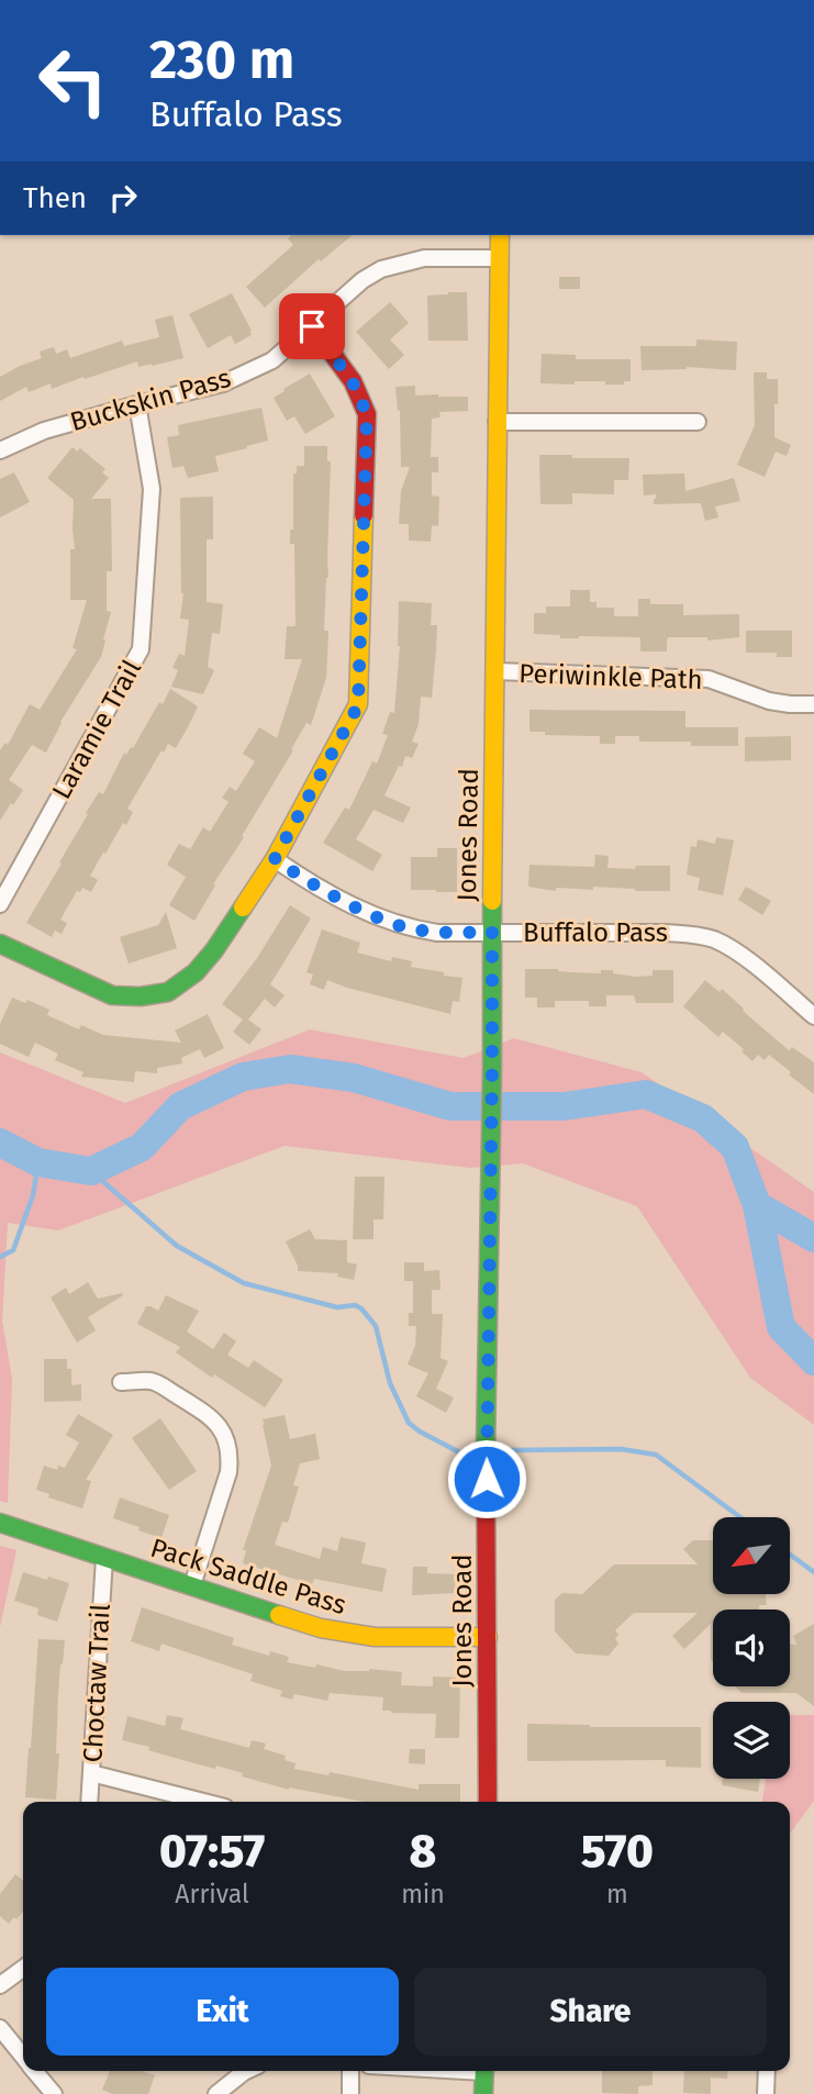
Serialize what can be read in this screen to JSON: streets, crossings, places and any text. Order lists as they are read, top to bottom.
{
  "streets": {
    "street": [
      "Buckskin Pass",
      "Periwinkle Path",
      "Laramie Trail",
      "Jones Road",
      "Buffalo Pass",
      "Pack Saddle Pass",
      "Choctaw Trail"
    ]
  },
  "crossings": [
    ["Buckskin Pass", "Laramie Trail"],
    ["Buckskin Pass", "Jones Road"],
    ["Periwinkle Path", "Jones Road"],
    ["Jones Road", "Buffalo Pass"],
    ["Jones Road", "Pack Saddle Pass"],
    ["Pack Saddle Pass", "Choctaw Trail"]
  ],
  "north": "bottom left",
  "page": {
    "turn": ["230 m", "Buffalo Pass"],
    "then": "Then",
    "eta": [
      "07:57",
      "Arrival",
      "8",
      "min",
      "570",
      "m"
    ],
    "buttons": ["Exit", "Share"]
  }
}
